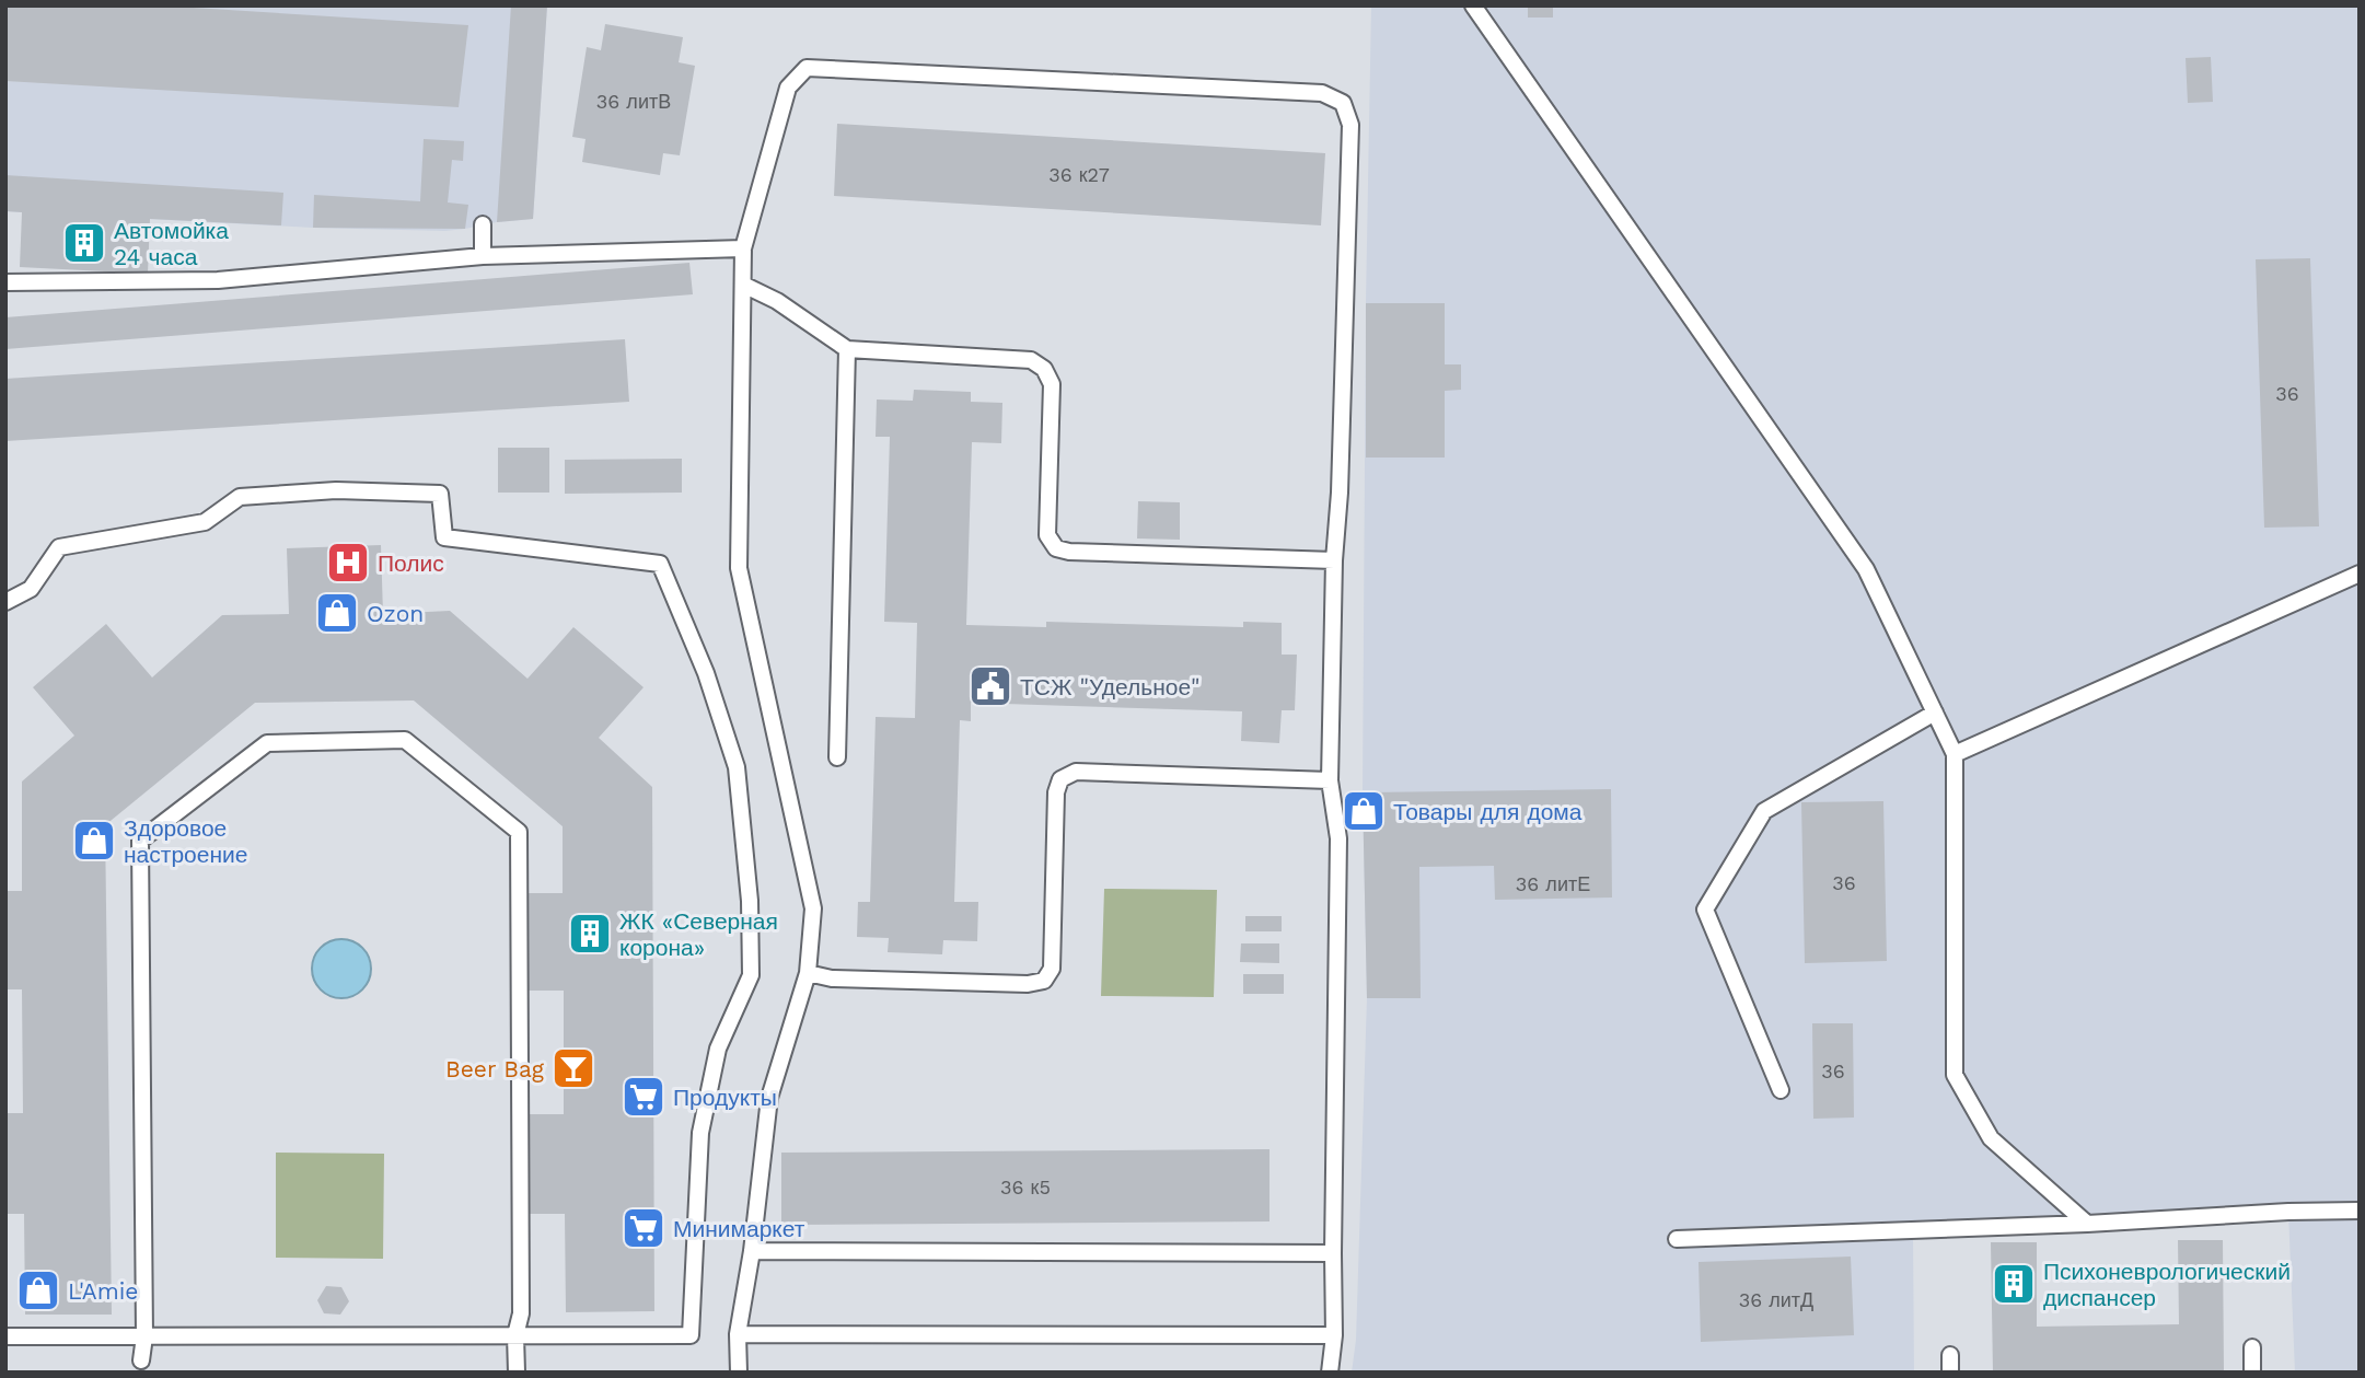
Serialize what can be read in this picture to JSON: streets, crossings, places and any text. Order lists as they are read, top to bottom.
{
  "places": {
    "building": ["Автомойка 24 часа", "ЖК «Северная корона»", "Психоневрологический диспансер"],
    "hospital": ["Полис"],
    "shop": [
      "Ozon",
      "Товары для дома",
      "Здоровое настроение",
      "L'Amie"
    ],
    "public building": ["ТСЖ \"Удельное\""],
    "bar": ["Beer Bag"],
    "supermarket": ["Продукты", "Минимаркет"]
  },
  "house_numbers": [
    "36 литВ",
    "36 к27",
    "36",
    "36",
    "36 литЕ",
    "36",
    "36 к5",
    "36 литД"
  ]
}
